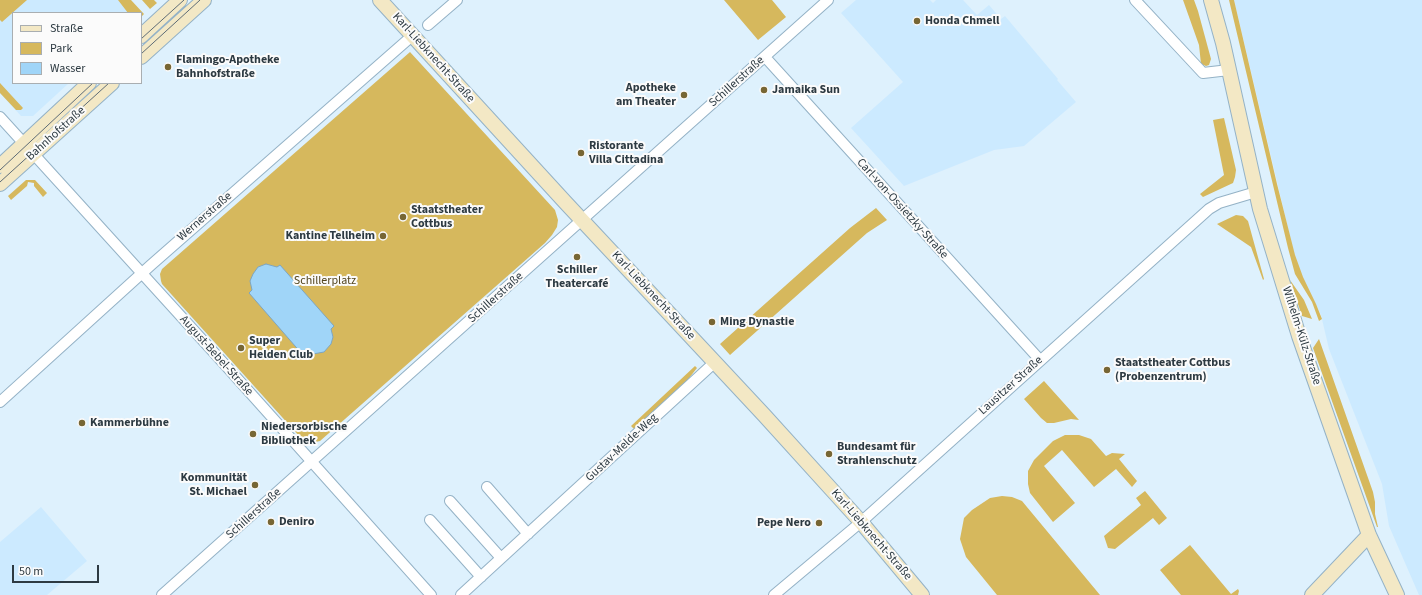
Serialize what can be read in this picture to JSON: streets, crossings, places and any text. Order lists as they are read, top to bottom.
{
  "streets": {
    "main road": ["Karl-Liebknecht-Straße", "Bahnhofstraße", "Wilhelm-Külz-Straße"],
    "street": [
      "Schillerstraße",
      "Carl-von-Ossietzky-Straße",
      "Wernerstraße",
      "August-Bebel-Straße",
      "Lausitzer Straße",
      "Gustav-Melde-Weg"
    ]
  },
  "crossings": [
    ["Karl-Liebknecht-Straße", "Schillerstraße"],
    ["Karl-Liebknecht-Straße", "Wernerstraße"],
    ["Karl-Liebknecht-Straße", "Lausitzer Straße"],
    ["Karl-Liebknecht-Straße", "Gustav-Melde-Weg"],
    ["Schillerstraße", "Carl-von-Ossietzky-Straße"],
    ["Schillerstraße", "August-Bebel-Straße"],
    ["Bahnhofstraße", "August-Bebel-Straße"],
    ["Carl-von-Ossietzky-Straße", "Lausitzer Straße"],
    ["Wernerstraße", "August-Bebel-Straße"],
    ["Wilhelm-Külz-Straße", "Lausitzer Straße"]
  ],
  "parks": ["Schillerplatz"],
  "places": [
    "Honda Chmell",
    "Flamingo-Apotheke Bahnhofstraße",
    "Jamaika Sun",
    "Apotheke am Theater",
    "Ristorante Villa Cittadina",
    "Staatstheater Cottbus",
    "Kantine Tellheim",
    "Schiller Theatercafé",
    "Ming Dynastie",
    "Super Helden Club",
    "Staatstheater Cottbus (Probenzentrum)",
    "Kammerbühne",
    "Niedersorbische Bibliothek",
    "Bundesamt für Strahlenschutz",
    "Kommunität St. Michael",
    "Deniro",
    "Pepe Nero"
  ],
  "legend": ["Straße", "Park", "Wasser"],
  "scale_bar": "50 m"
}
